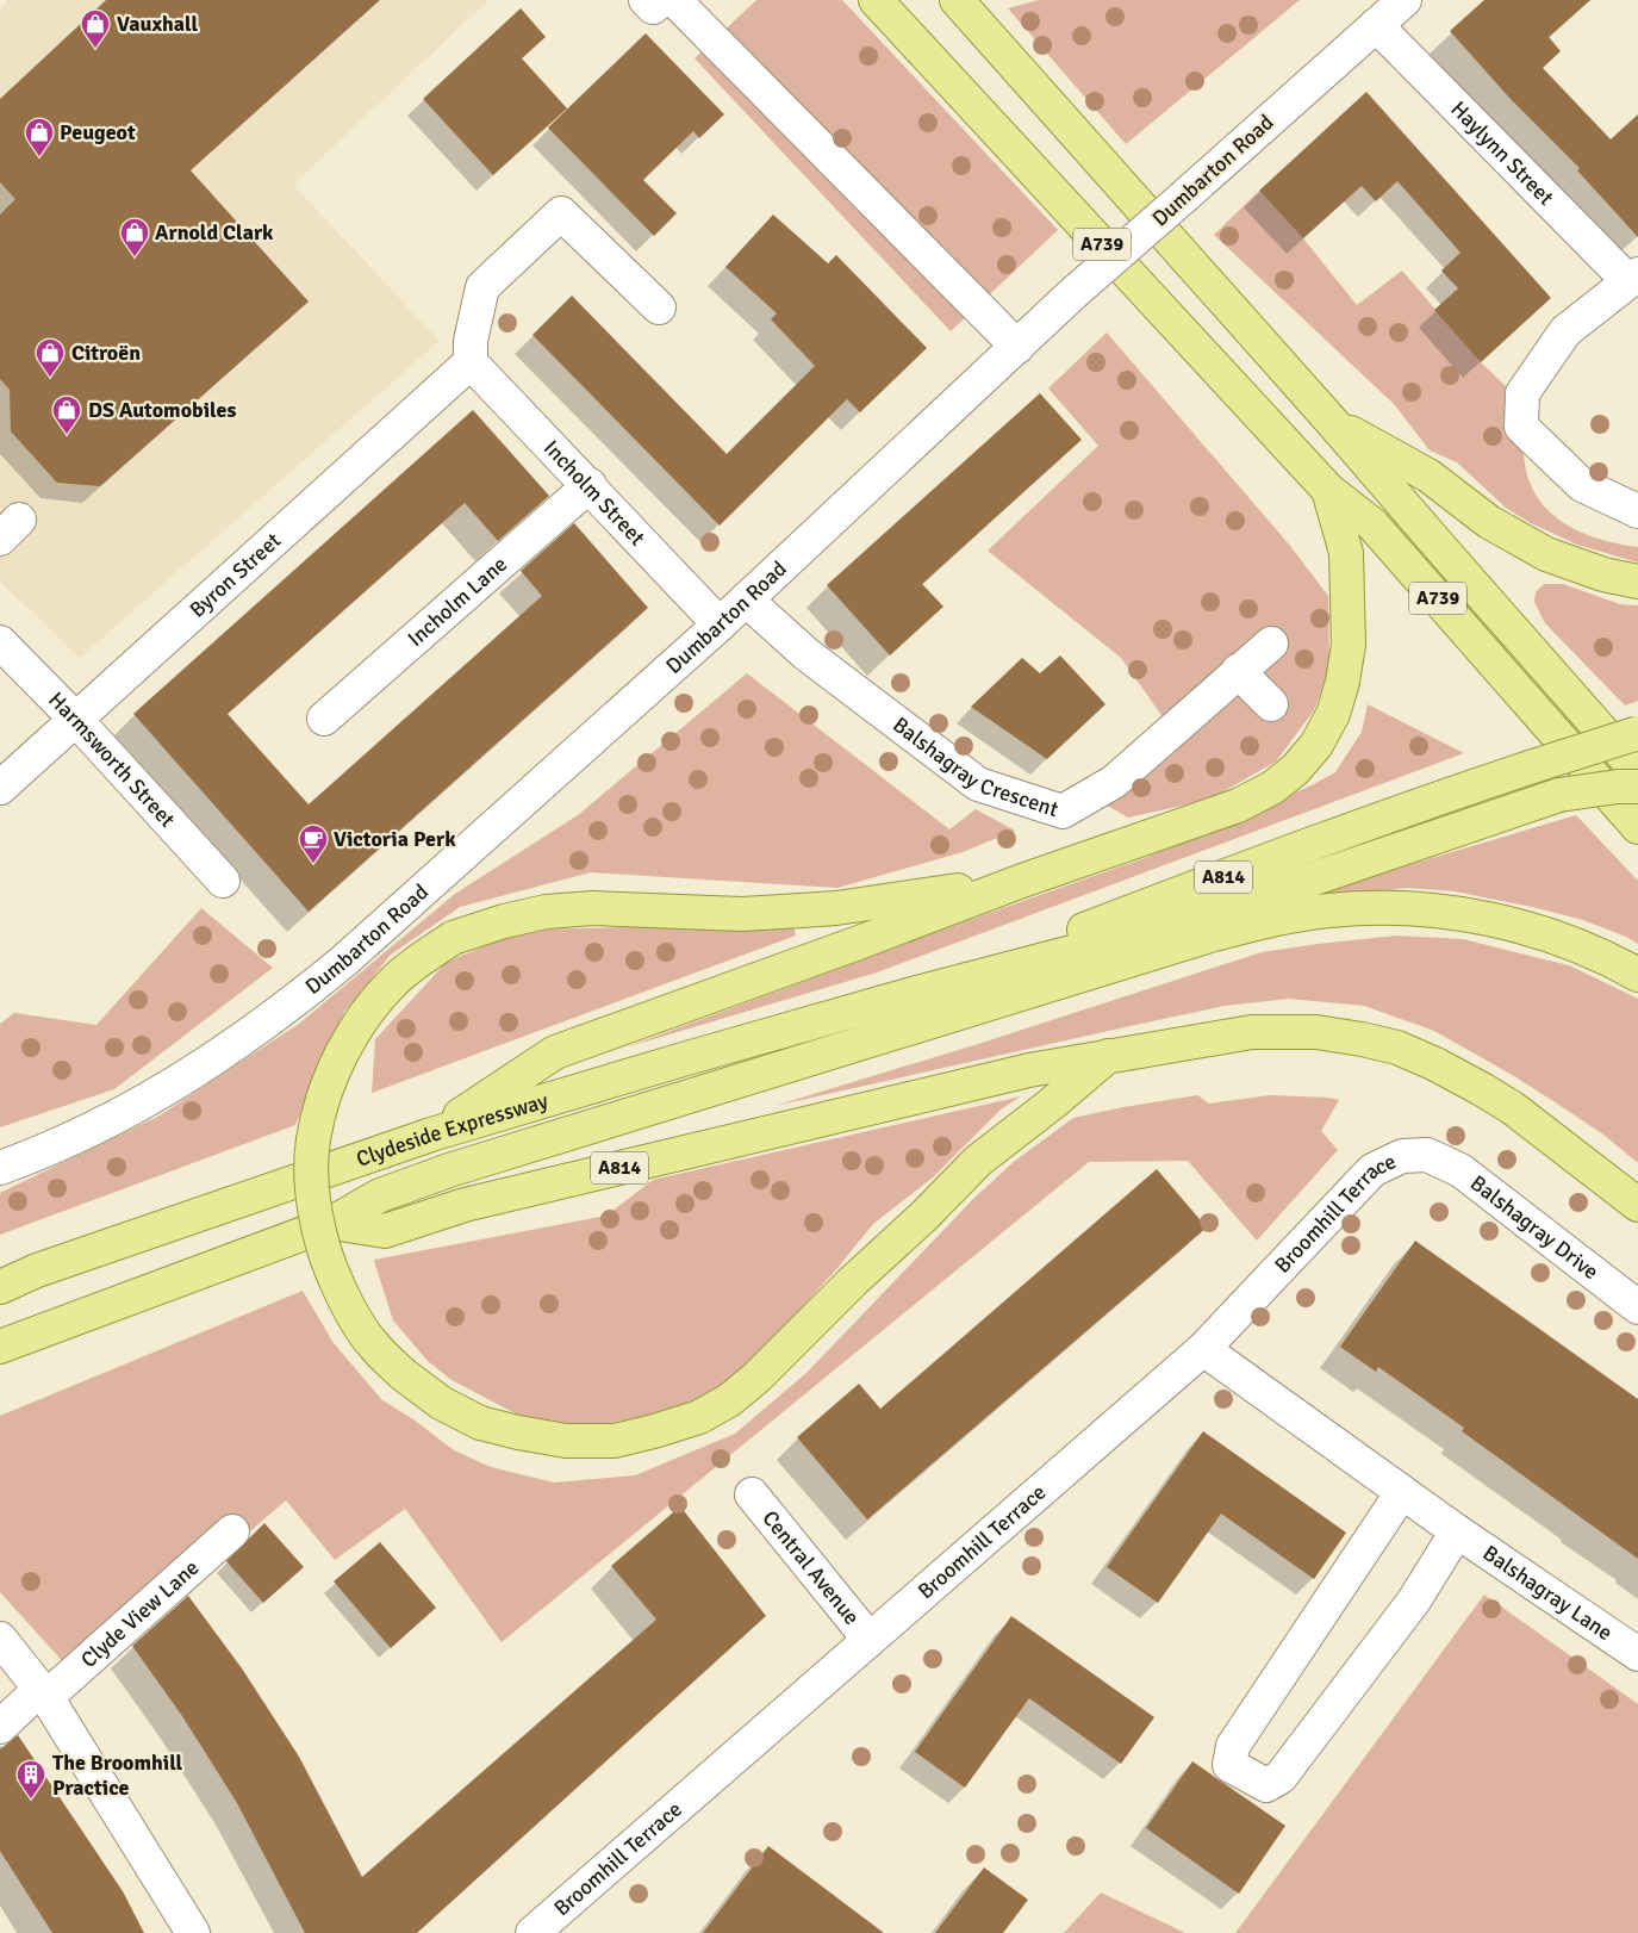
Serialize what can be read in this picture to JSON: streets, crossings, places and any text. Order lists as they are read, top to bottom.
{
  "streets": {
    "main road": ["A739", "A814", "Clydeside Expressway"],
    "street": [
      "Haylynn Street",
      "Dumbarton Road",
      "Incholm Street",
      "Byron Street",
      "Incholm Lane",
      "Harmsworth Street",
      "Balshagray Crescent",
      "Broomhill Terrace",
      "Balshagray Drive",
      "Central Avenue",
      "Balshagray Lane",
      "Clyde View Lane"
    ]
  },
  "crossings": [
    ["Haylynn Street", "Dumbarton Road"],
    ["Dumbarton Road", "Incholm Street"],
    ["Dumbarton Road", "Balshagray Crescent"],
    ["Incholm Street", "Byron Street"],
    ["Incholm Street", "Incholm Lane"],
    ["Byron Street", "Harmsworth Street"],
    ["A814", "Clydeside Expressway"],
    ["Broomhill Terrace", "Balshagray Drive"],
    ["Broomhill Terrace", "Central Avenue"],
    ["Broomhill Terrace", "Balshagray Lane"]
  ],
  "places": {
    "shop": [
      "Vauxhall",
      "Peugeot",
      "Arnold Clark",
      "Citroën",
      "DS Automobiles"
    ],
    "cafe": ["Victoria Perk"],
    "building": ["The Broomhill Practice"]
  }
}
